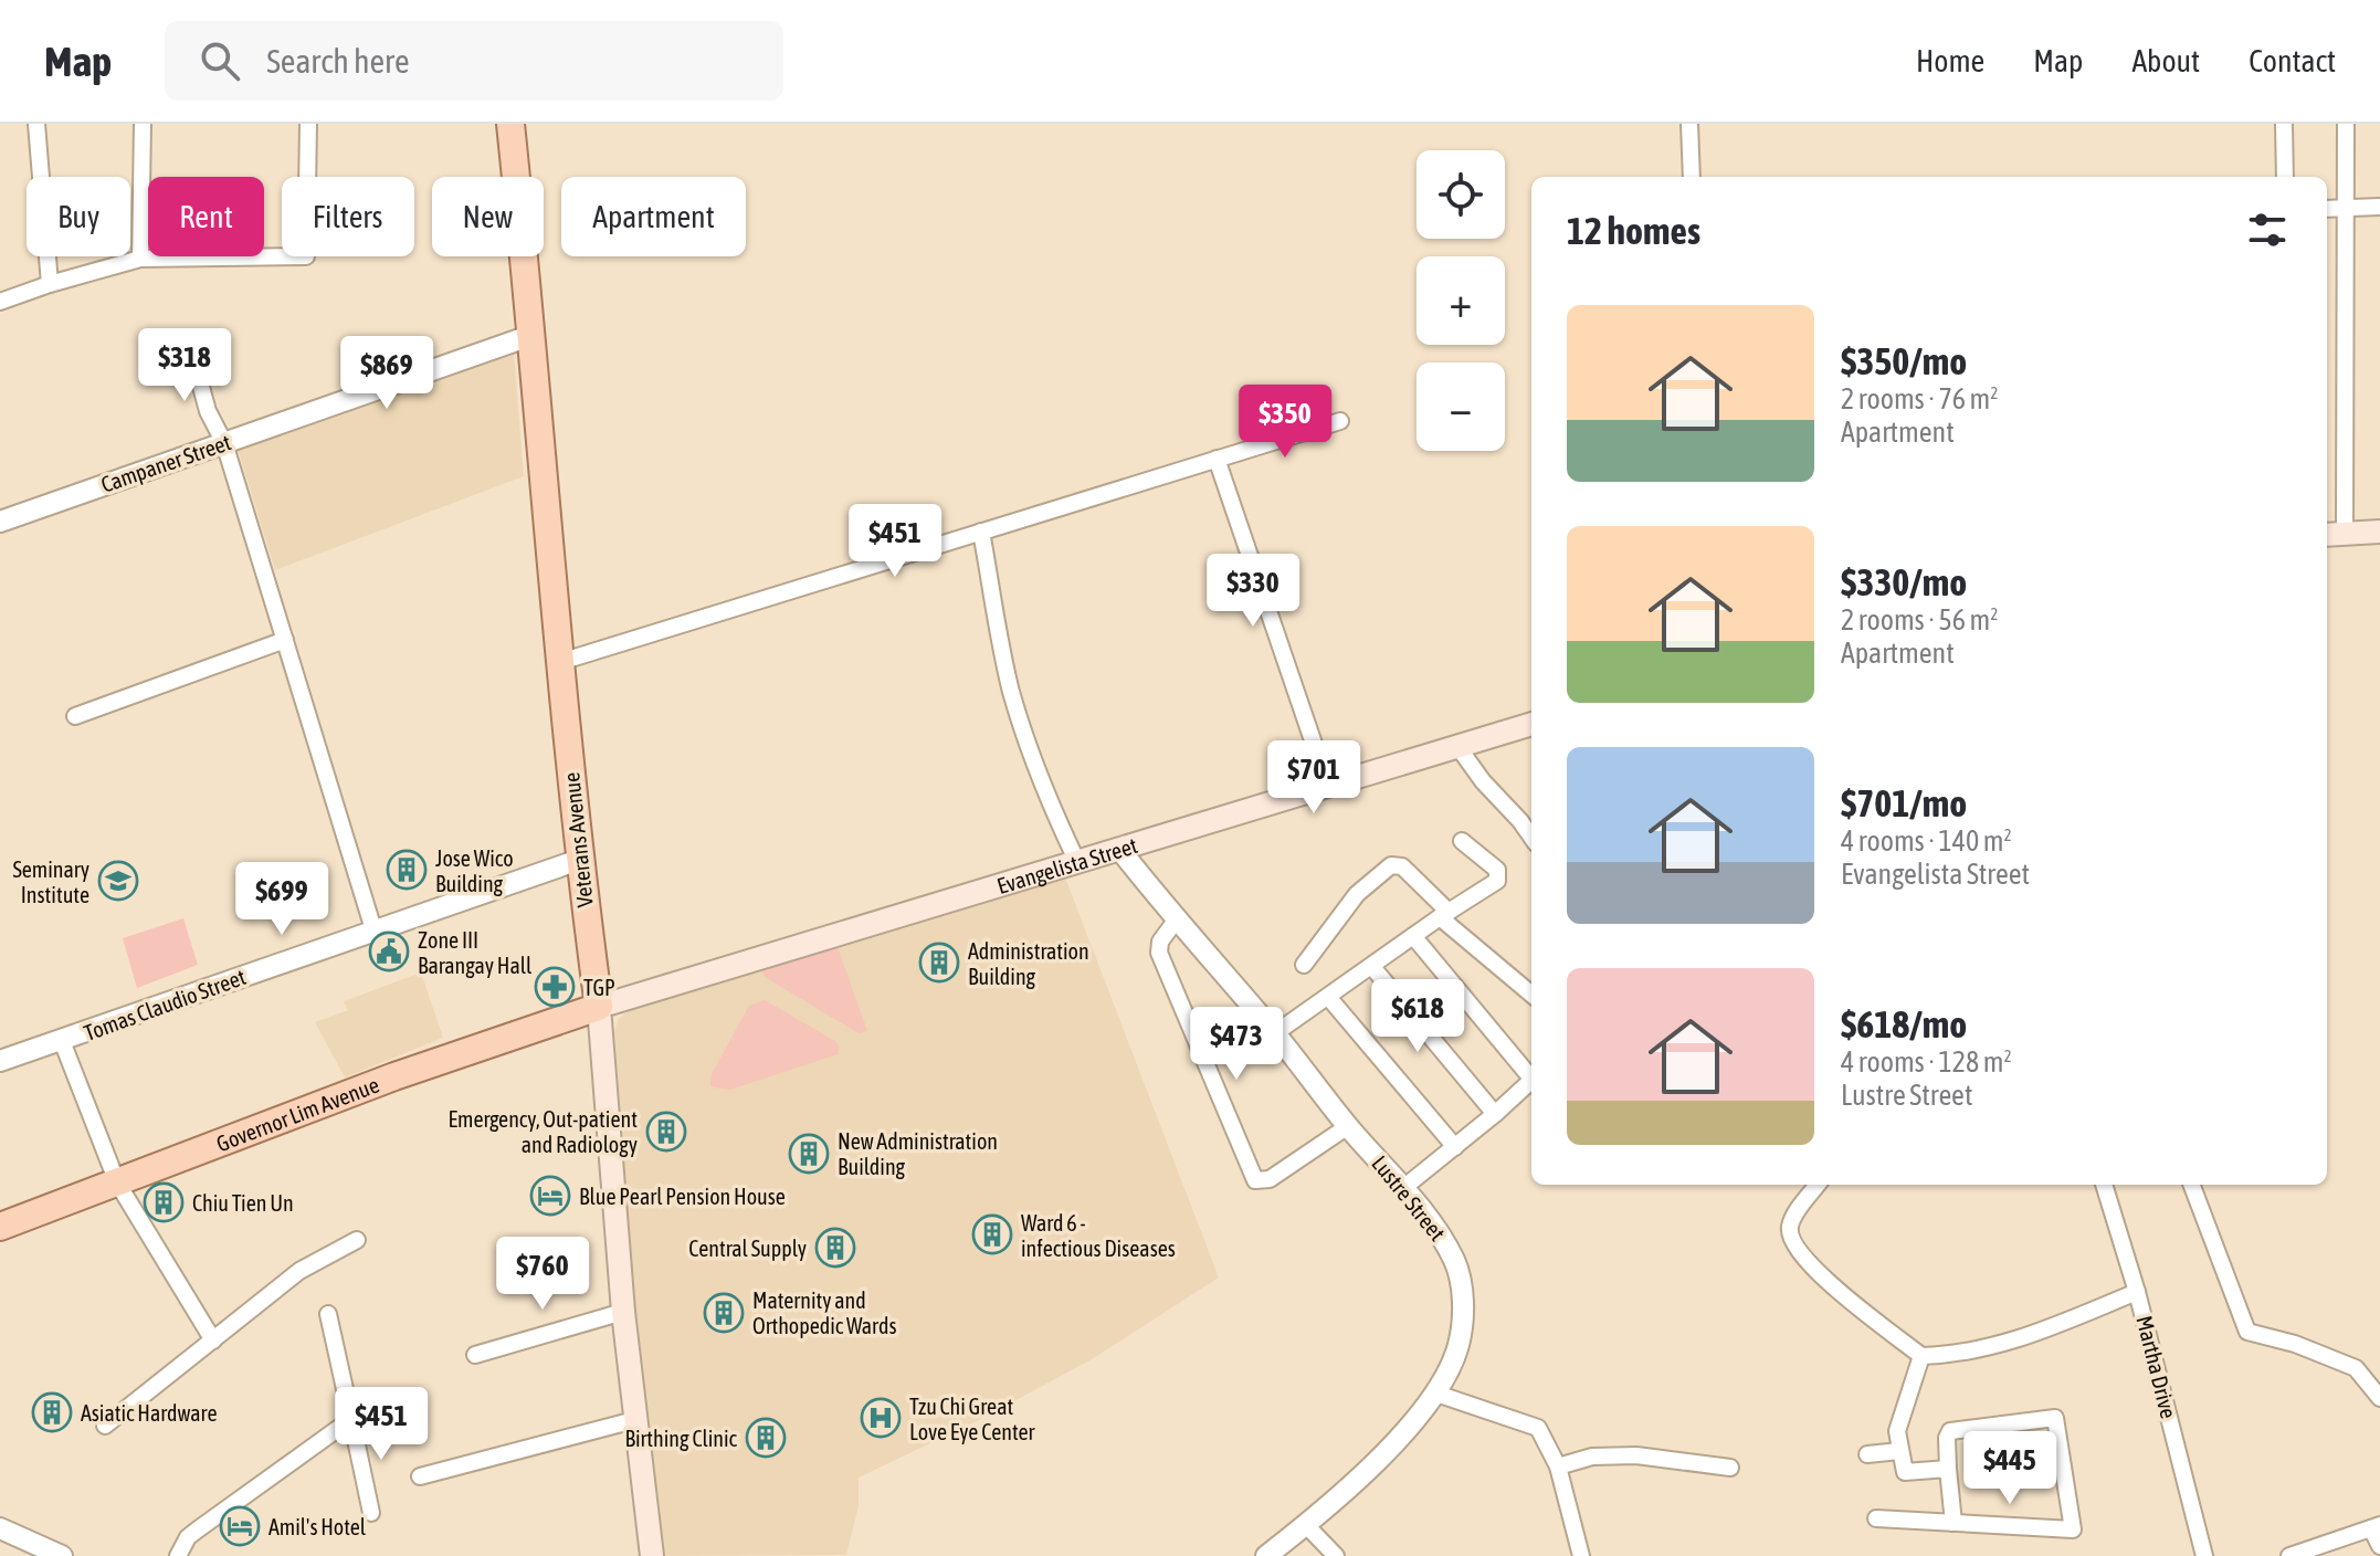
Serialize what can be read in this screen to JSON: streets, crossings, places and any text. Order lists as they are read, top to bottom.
{
  "streets": {
    "main road": ["Veterans Avenue", "Evangelista Street", "Governor Lim Avenue"],
    "street": [
      "Campaner Street",
      "Tomas Claudio Street",
      "Lustre Street",
      "Martha Drive"
    ]
  },
  "crossings": [
    ["Campaner Street", "Veterans Avenue"],
    ["Veterans Avenue", "Evangelista Street"],
    ["Veterans Avenue", "Tomas Claudio Street"],
    ["Veterans Avenue", "Governor Lim Avenue"],
    ["Evangelista Street", "Governor Lim Avenue"],
    ["Evangelista Street", "Lustre Street"]
  ],
  "places": {
    "building": [
      "Jose Wico Building",
      "Administration Building",
      "Emergency, Out-patient and Radiology",
      "New Administration Building",
      "Chiu Tien Un",
      "Ward 6 - infectious Diseases",
      "Central Supply",
      "Maternity and Orthopedic Wards",
      "Asiatic Hardware",
      "Birthing Clinic"
    ],
    "school or university": ["Seminary Institute"],
    "public building": ["Zone III Barangay Hall"],
    "pharmacy": ["TGP"],
    "hotel": ["Blue Pearl Pension House", "Amil's Hotel"],
    "hospital": ["Tzu Chi Great Love Eye Center"]
  },
  "page": {
    "header": "Map",
    "search": "Search here",
    "nav": [
      "Home",
      "Map",
      "About",
      "Contact"
    ],
    "map_buttons": ["+", "−"],
    "chip": [
      "Buy",
      "Rent",
      "Filters",
      "New",
      "Apartment"
    ],
    "heading": "12 homes",
    "list": [
      {
        "name": "$350/mo",
        "note": "2 rooms · 76 m² · Apartment"
      },
      {
        "name": "$330/mo",
        "note": "2 rooms · 56 m² · Apartment"
      },
      {
        "name": "$701/mo",
        "note": "4 rooms · 140 m² · Evangelista Street"
      },
      {
        "name": "$618/mo",
        "note": "4 rooms · 128 m² · Lustre Street"
      }
    ],
    "price": [
      "$318",
      "$869",
      "$350",
      "$451",
      "$330",
      "$701",
      "$699",
      "$618",
      "$473",
      "$760",
      "$451",
      "$445"
    ]
  }
}
